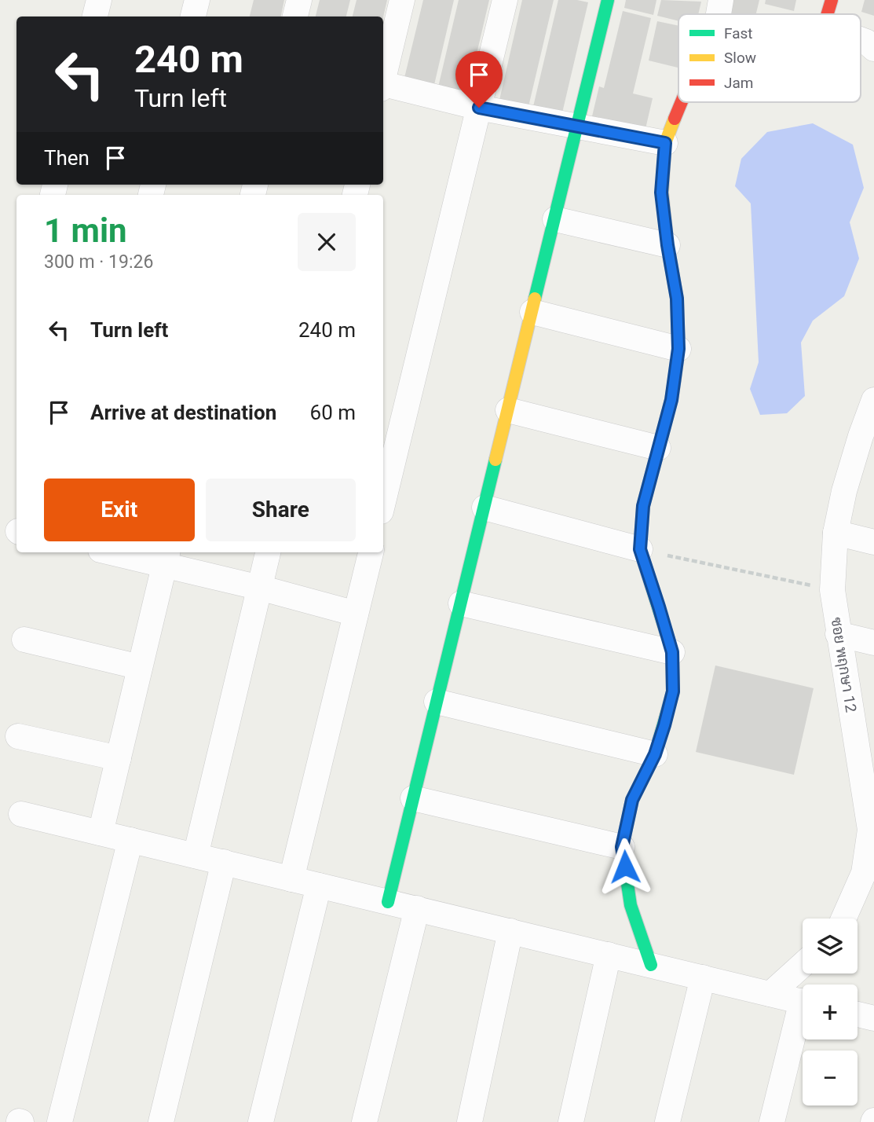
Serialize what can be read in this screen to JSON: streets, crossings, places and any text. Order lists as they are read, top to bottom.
{
  "streets": {
    "street": ["ซอย พฤกษา 12"]
  },
  "legend": ["Fast", "Slow", "Jam"],
  "page": {
    "turn": ["240 m", "Turn left"],
    "then": "Then",
    "heading": ["1 min", "300 m · 19:26"],
    "list": [
      {
        "name": "Turn left",
        "value": "240 m"
      },
      {
        "name": "Arrive at destination",
        "value": "60 m"
      }
    ],
    "buttons": ["Exit", "Share"],
    "map_buttons": ["+", "−"]
  }
}
